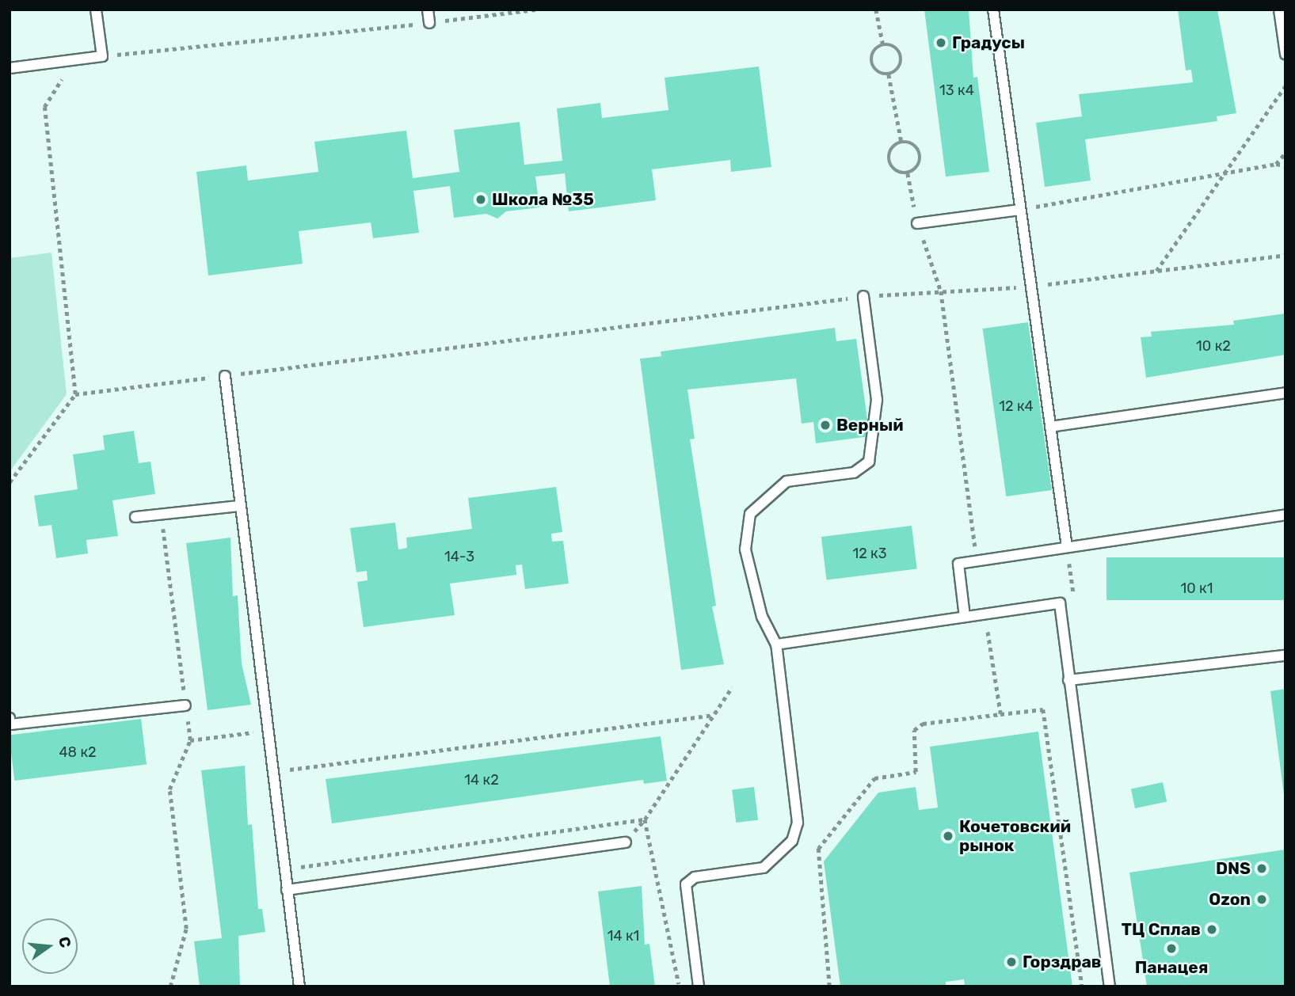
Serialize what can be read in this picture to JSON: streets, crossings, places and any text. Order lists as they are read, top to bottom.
{
  "places": [
    "Градусы",
    "Школа №35",
    "Верный",
    "Кочетовский рынок",
    "DNS",
    "Ozon",
    "ТЦ Сплав",
    "Панацея",
    "Горздрав"
  ],
  "house_numbers": [
    "13 к4",
    "10 к2",
    "12 к4",
    "12 к3",
    "14-3",
    "10 к1",
    "48 к2",
    "14 к2",
    "14 к1"
  ],
  "north": "right"
}
